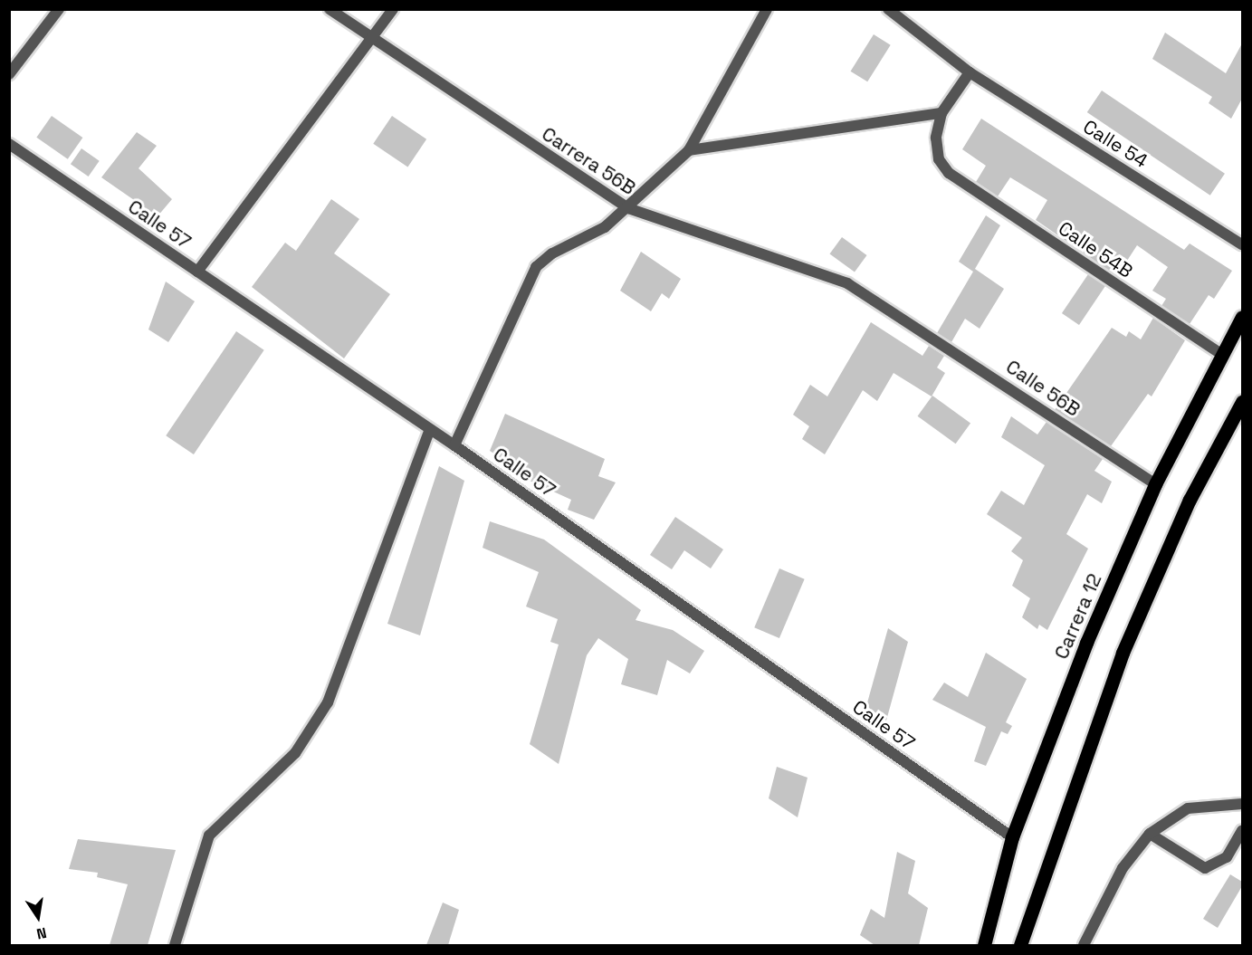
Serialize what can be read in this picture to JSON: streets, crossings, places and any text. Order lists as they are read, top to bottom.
{
  "streets": {
    "main road": ["Carrera 12"],
    "street": [
      "Calle 54",
      "Carrera 56B",
      "Calle 57",
      "Calle 54B",
      "Calle 56B"
    ]
  },
  "crossings": [
    ["Carrera 56B", "Calle 56B"],
    ["Calle 57", "Carrera 12"],
    ["Calle 54B", "Carrera 12"],
    ["Calle 56B", "Carrera 12"]
  ],
  "north": "bottom"
}
